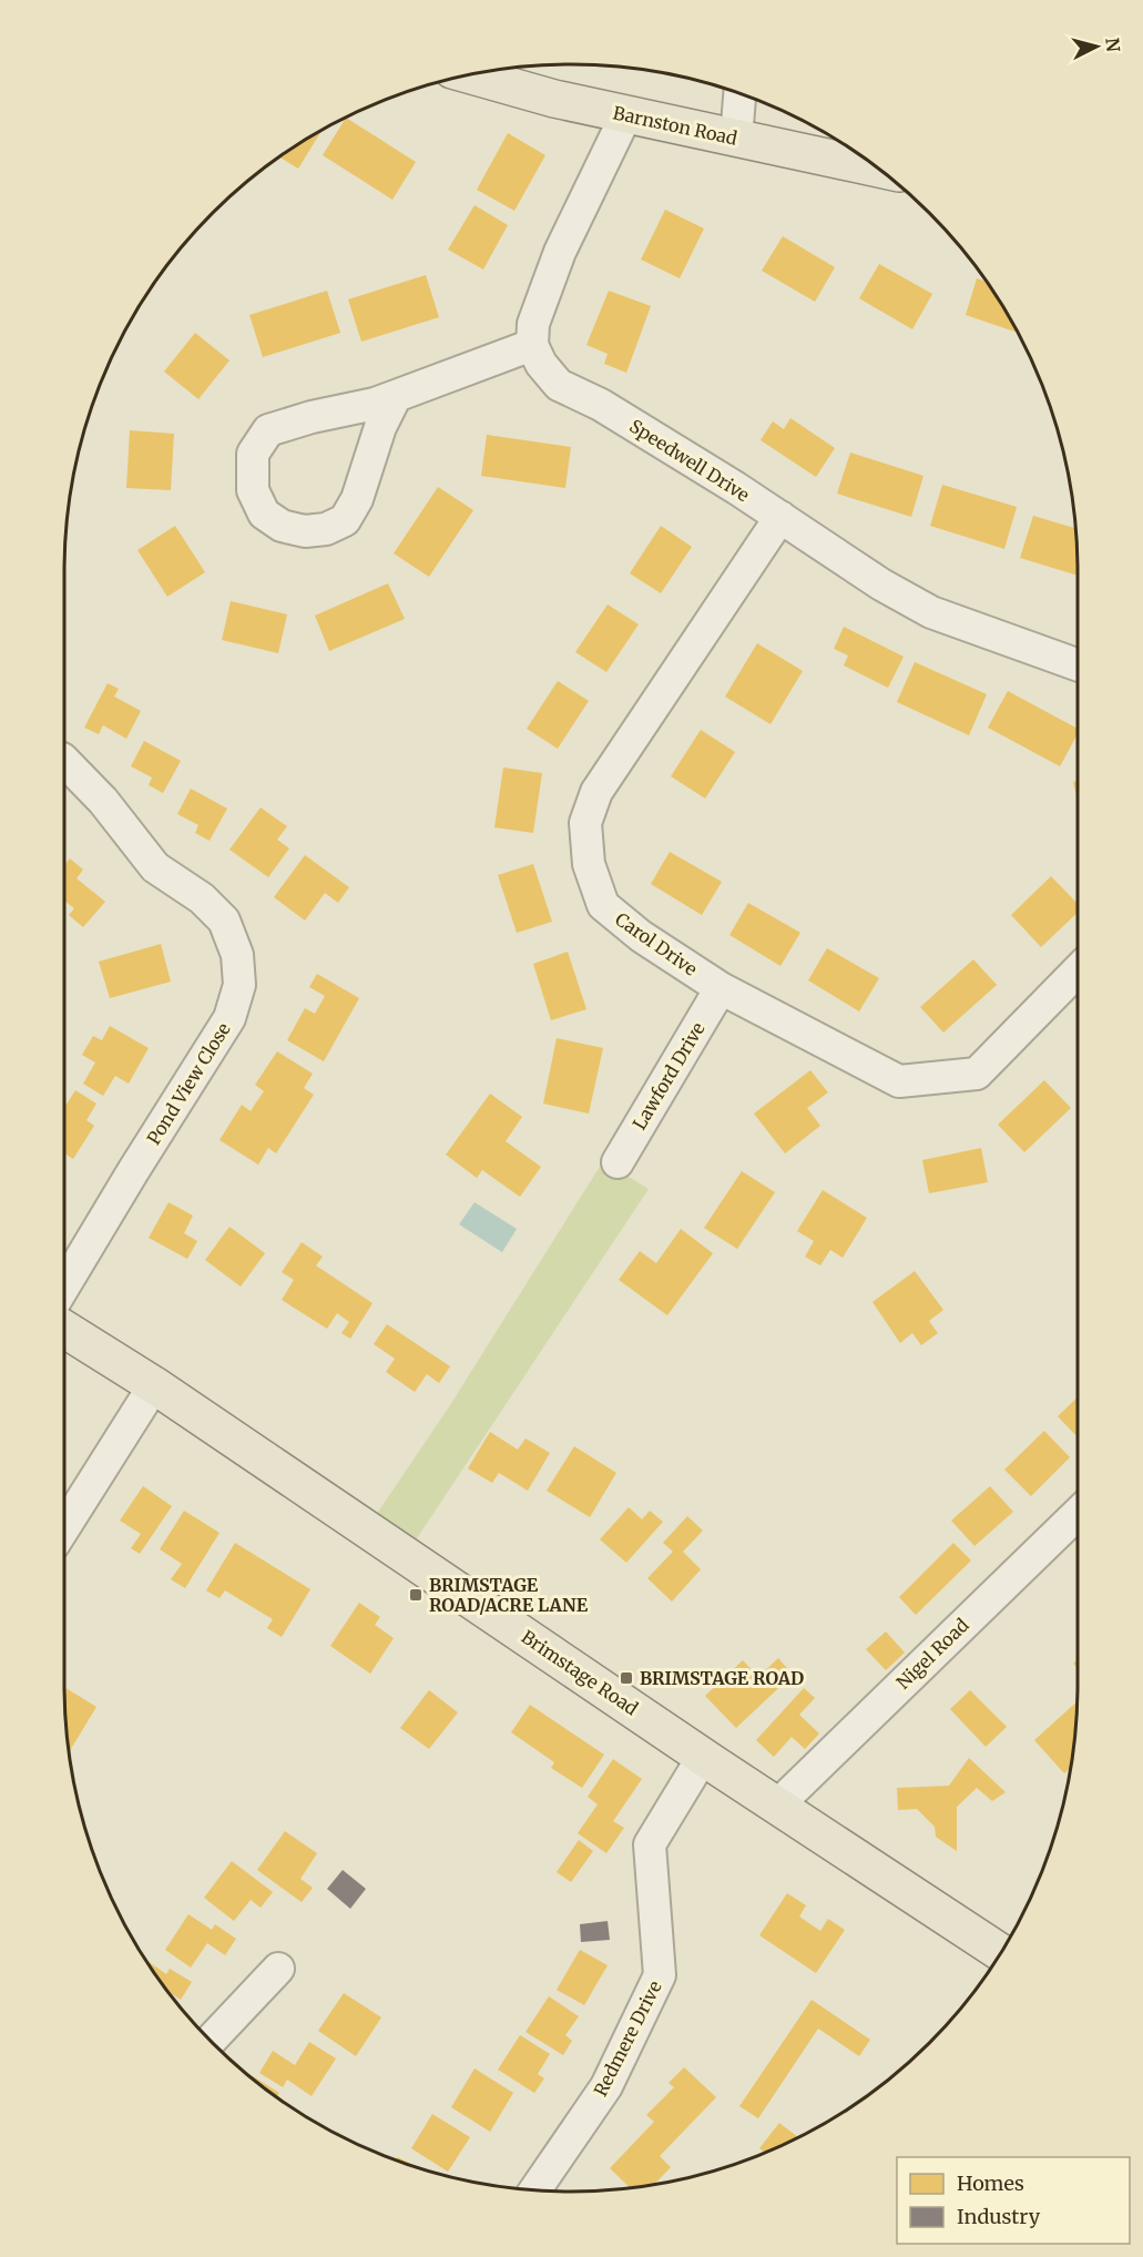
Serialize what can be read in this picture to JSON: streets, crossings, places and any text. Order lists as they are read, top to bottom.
{
  "streets": {
    "main road": ["Barnston Road", "Brimstage Road"],
    "street": [
      "Speedwell Drive",
      "Carol Drive",
      "Lawford Drive",
      "Pond View Close",
      "Nigel Road",
      "Redmere Drive"
    ]
  },
  "crossings": [
    ["Speedwell Drive", "Carol Drive"],
    ["Carol Drive", "Lawford Drive"],
    ["Nigel Road", "Brimstage Road"],
    ["Brimstage Road", "Redmere Drive"]
  ],
  "places": {
    "transit": ["BRIMSTAGE ROAD/ACRE LANE", "BRIMSTAGE ROAD"]
  },
  "legend": ["Homes", "Industry"],
  "north": "right"
}
